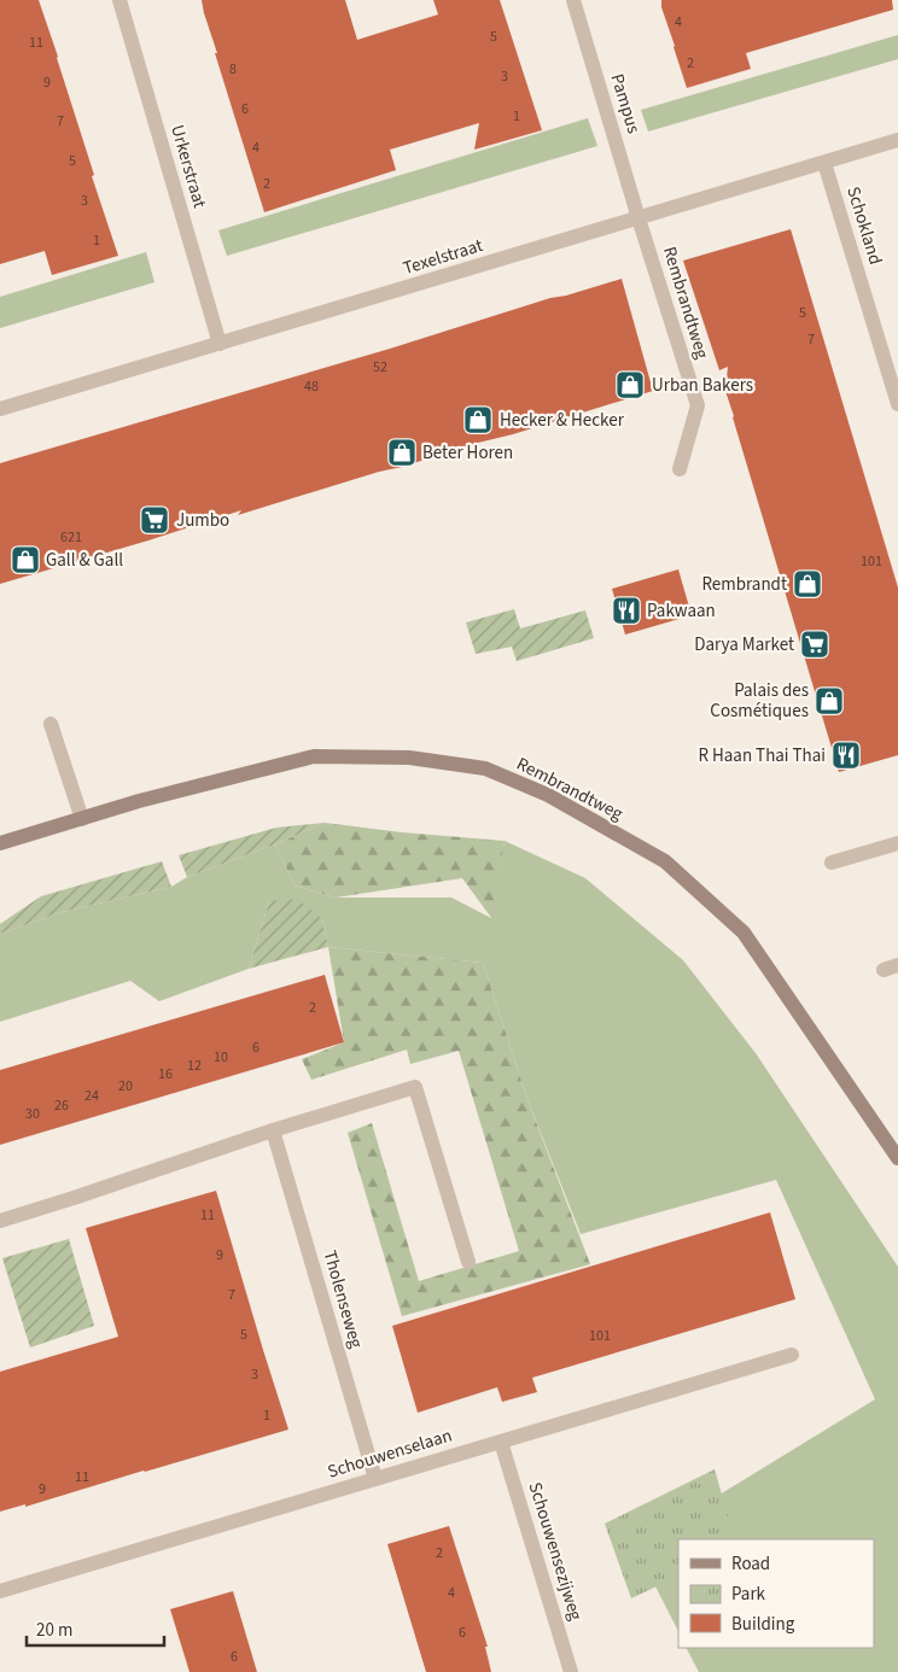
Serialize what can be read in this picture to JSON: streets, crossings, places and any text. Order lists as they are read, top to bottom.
{
  "streets": {
    "street": [
      "Pampus",
      "Urkerstraat",
      "Schokland",
      "Texelstraat",
      "Rembrandtweg",
      "Tholenseweg",
      "Schouwenselaan",
      "Schouwensezijweg"
    ]
  },
  "crossings": [
    ["Pampus", "Texelstraat"],
    ["Pampus", "Rembrandtweg"],
    ["Urkerstraat", "Texelstraat"],
    ["Schokland", "Texelstraat"],
    ["Texelstraat", "Rembrandtweg"],
    ["Tholenseweg", "Schouwenselaan"],
    ["Schouwenselaan", "Schouwensezijweg"]
  ],
  "places": {
    "shop": [
      "Urban Bakers",
      "Hecker & Hecker",
      "Beter Horen",
      "Gall & Gall",
      "Rembrandt",
      "Palais des Cosmétiques"
    ],
    "supermarket": ["Jumbo", "Darya Market"],
    "restaurant": ["Pakwaan", "R Haan Thai Thai"]
  },
  "house_numbers": [
    "4",
    "5",
    "11",
    "2",
    "8",
    "3",
    "9",
    "6",
    "1",
    "7",
    "4",
    "5",
    "2",
    "3",
    "1",
    "5",
    "7",
    "52",
    "48",
    "621",
    "101",
    "2",
    "6",
    "10",
    "12",
    "16",
    "20",
    "24",
    "26",
    "30",
    "11",
    "9",
    "7",
    "5",
    "101",
    "3",
    "1",
    "11",
    "9",
    "2",
    "4",
    "6",
    "6"
  ],
  "legend": ["Road", "Park", "Building"],
  "scale_bar": "20 m"
}
